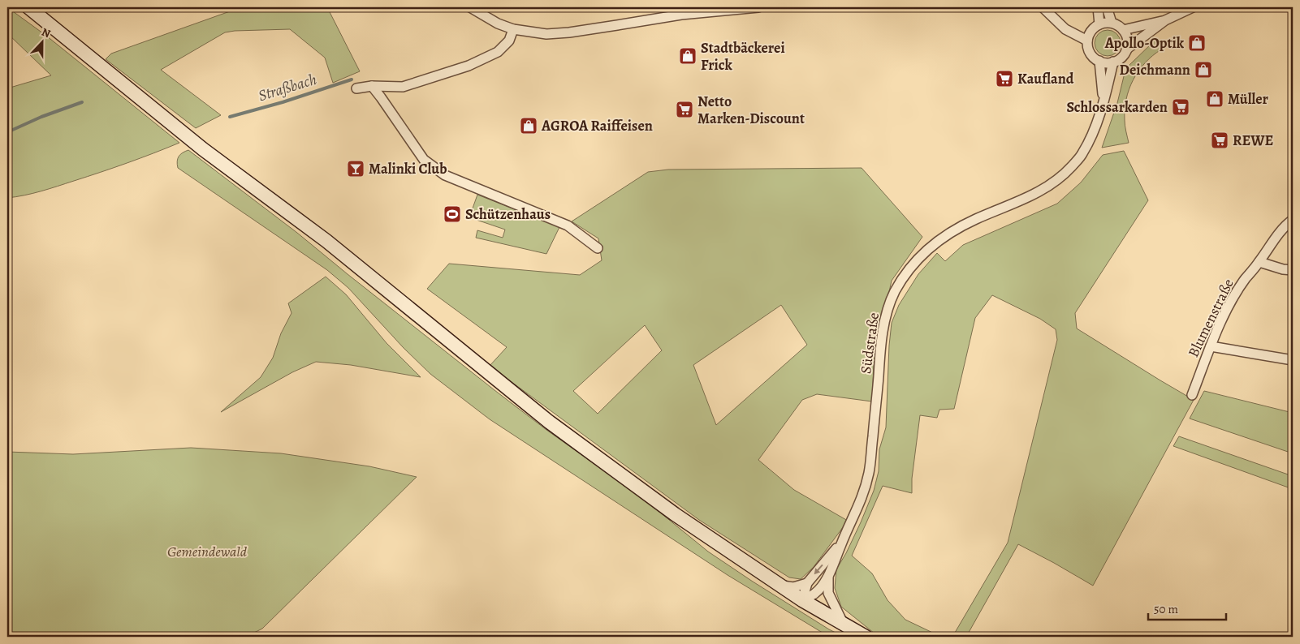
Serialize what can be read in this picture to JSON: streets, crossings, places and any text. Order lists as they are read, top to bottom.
{
  "streets": {
    "street": ["Blumenstraße", "Südstraße"]
  },
  "water": ["Straßbach"],
  "parks": ["Gemeindewald"],
  "places": {
    "shop": [
      "Apollo-Optik",
      "Stadtbäckerei Frick",
      "Deichmann",
      "Müller",
      "AGROA Raiffeisen"
    ],
    "supermarket": [
      "Kaufland",
      "Schlossarkarden",
      "Netto Marken-Discount",
      "REWE"
    ],
    "bar": ["Malinki Club"],
    "sports": ["Schützenhaus"]
  },
  "scale_bar": "50 m",
  "north": "top"
}
